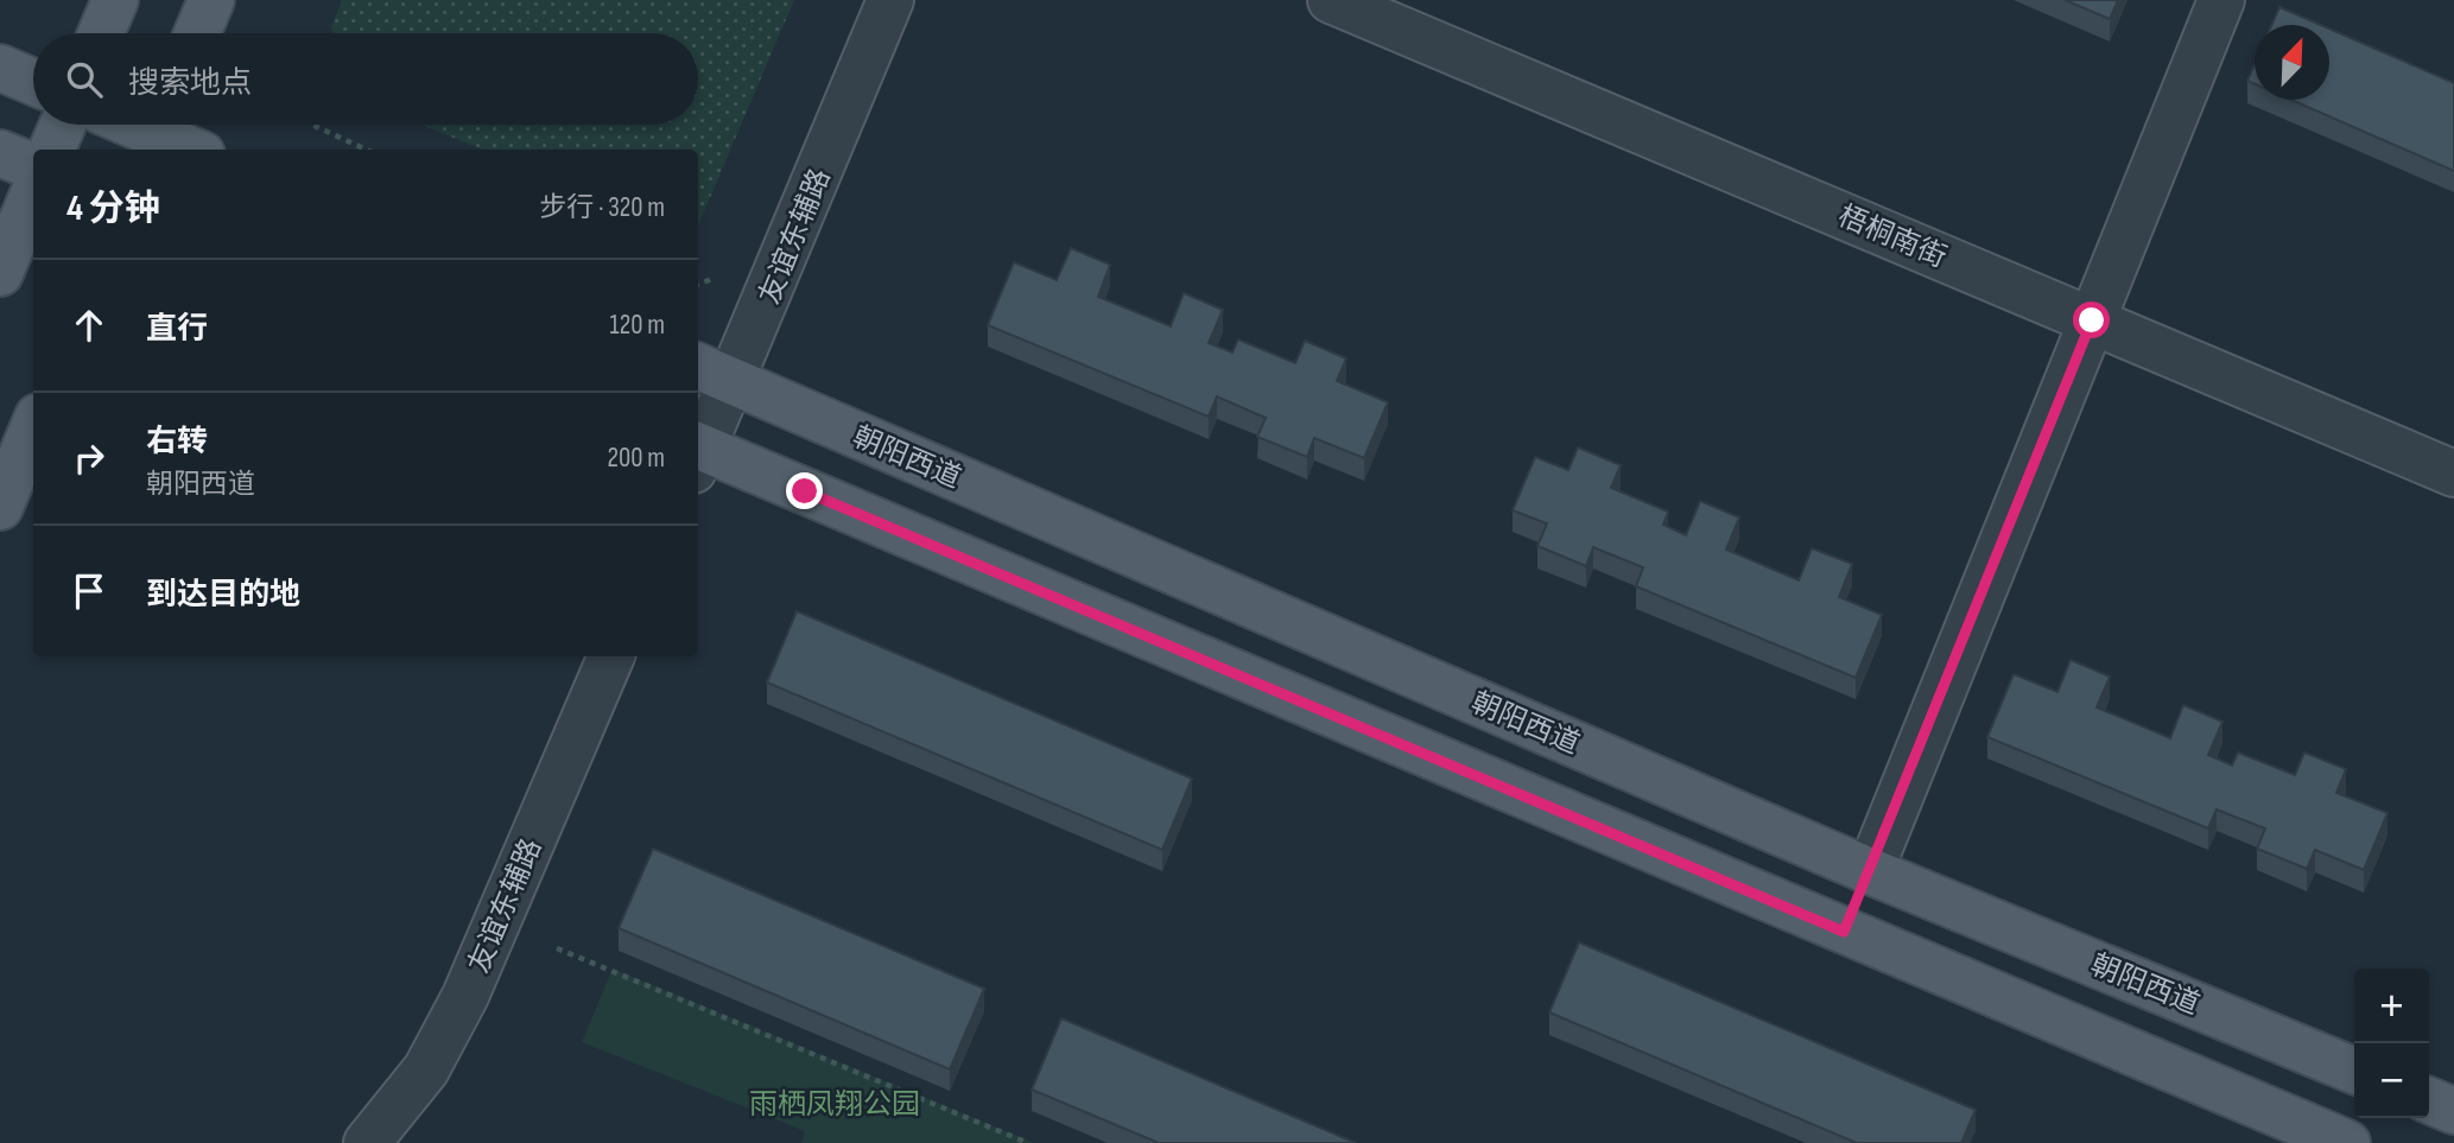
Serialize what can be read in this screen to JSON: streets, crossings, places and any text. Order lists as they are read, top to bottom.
{
  "streets": {
    "main road": ["朝阳西道"],
    "street": ["友谊东辅路", "梧桐南街"]
  },
  "crossings": [
    ["友谊东辅路", "朝阳西道"]
  ],
  "parks": ["雨栖凤翔公园"],
  "north": "top right",
  "page": {
    "search": "搜索地点",
    "heading": ["4 分钟", "步行 · 320 m"],
    "list": [
      ["直行", "120 m"],
      ["右转", "朝阳西道", "200 m"],
      "到达目的地"
    ],
    "map_buttons": ["+", "−"]
  }
}
